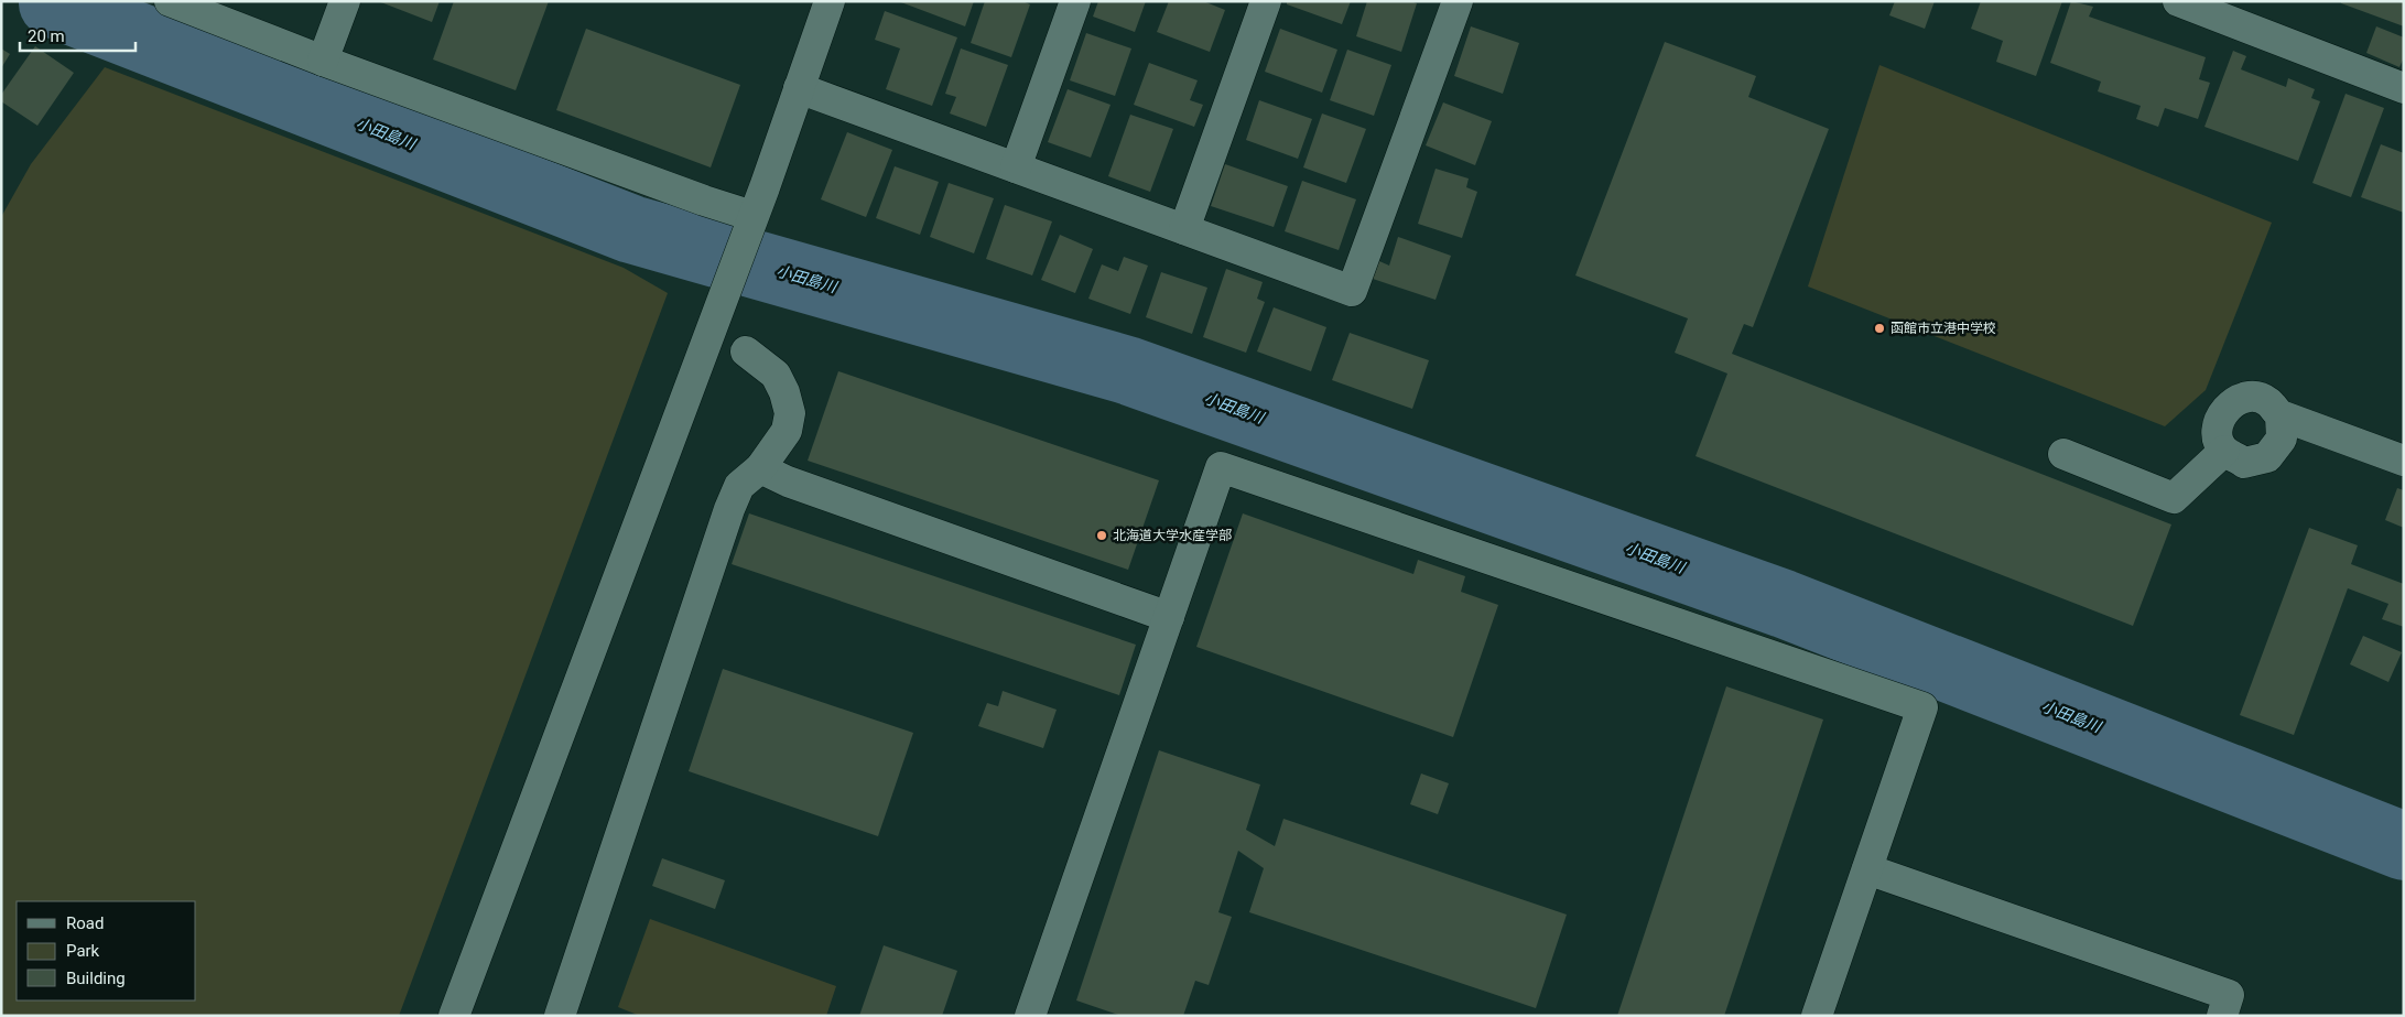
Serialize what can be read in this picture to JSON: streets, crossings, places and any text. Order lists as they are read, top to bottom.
{
  "water": ["小田島川"],
  "places": ["函館市立港中学校", "北海道大学水産学部"],
  "legend": ["Road", "Park", "Building"],
  "scale_bar": "20 m"
}
